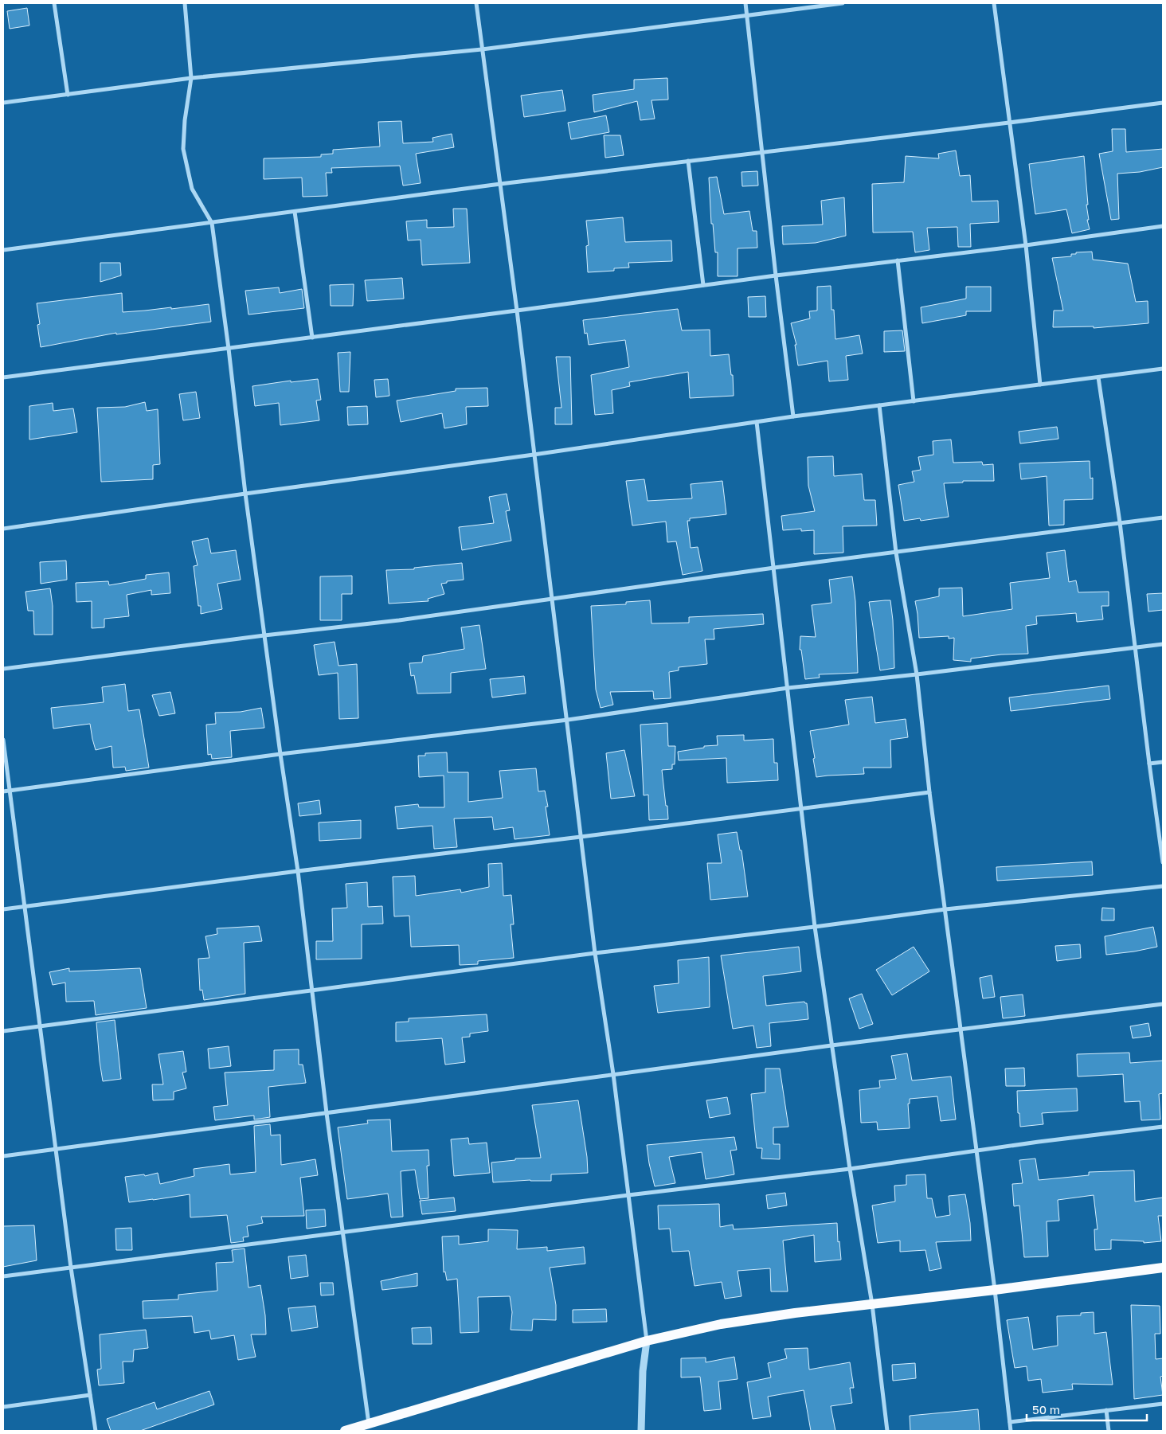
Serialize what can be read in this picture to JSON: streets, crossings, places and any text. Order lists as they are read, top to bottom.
{
  "scale_bar": "50 m"
}
